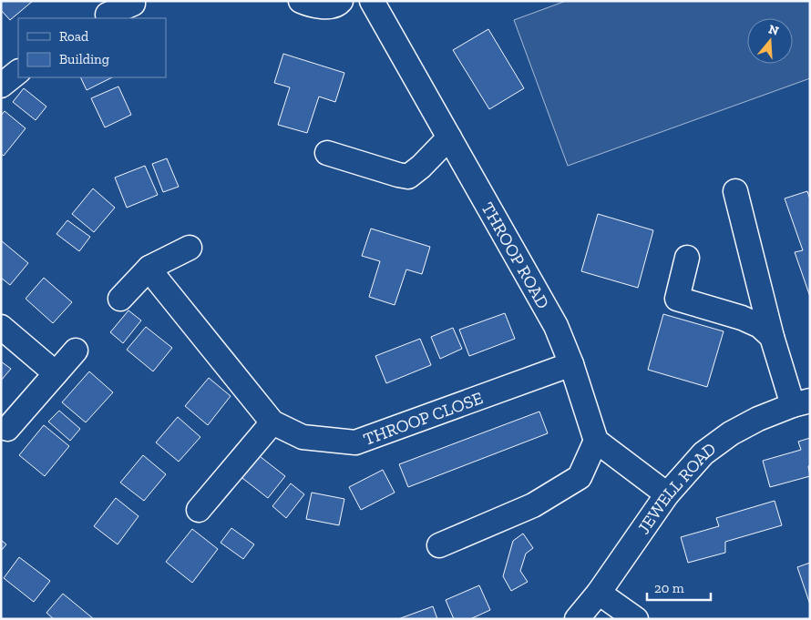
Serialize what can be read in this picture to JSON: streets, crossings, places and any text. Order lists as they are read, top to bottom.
{
  "streets": {
    "street": ["THROOP ROAD", "THROOP CLOSE", "JEWELL ROAD"]
  },
  "crossings": [
    ["THROOP ROAD", "THROOP CLOSE"]
  ],
  "legend": ["Road", "Building"],
  "scale_bar": "20 m",
  "north": "top"
}
